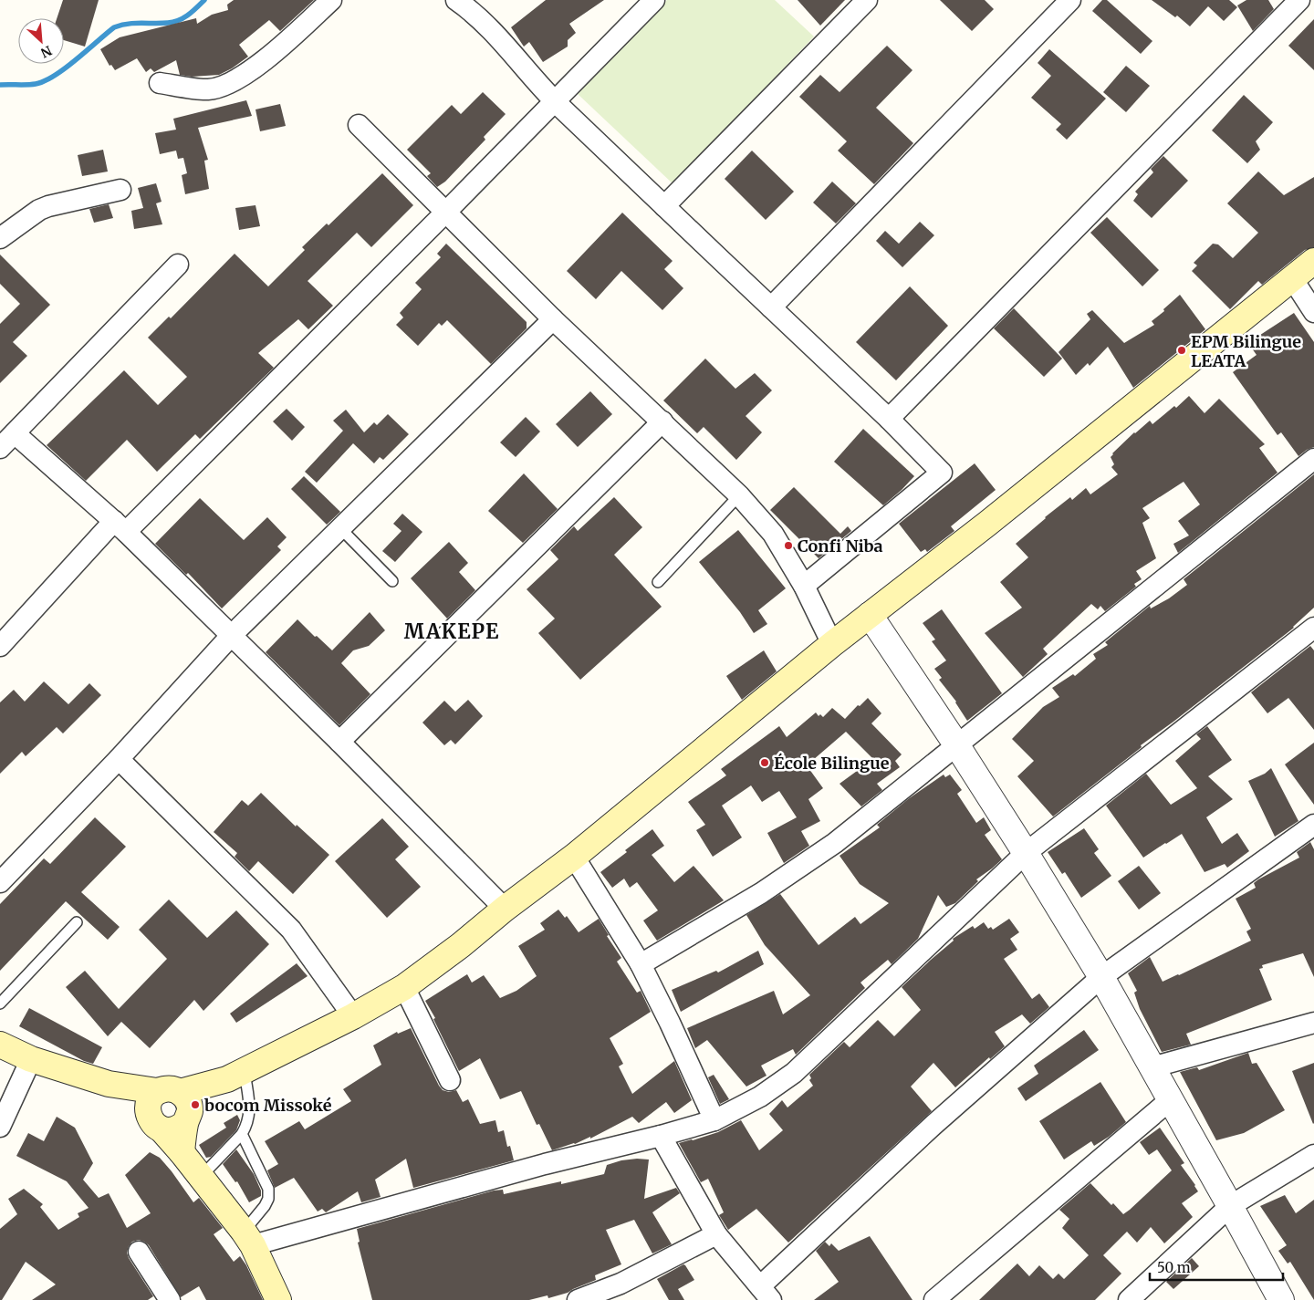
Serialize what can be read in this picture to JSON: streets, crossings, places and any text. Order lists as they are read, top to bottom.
{
  "districts": ["MAKEPE"],
  "places": [
    "EPM Bilingue LEATA",
    "Confi Niba",
    "École Bilingue",
    "bocom Missoké"
  ],
  "scale_bar": "50 m",
  "north": "bottom right"
}
